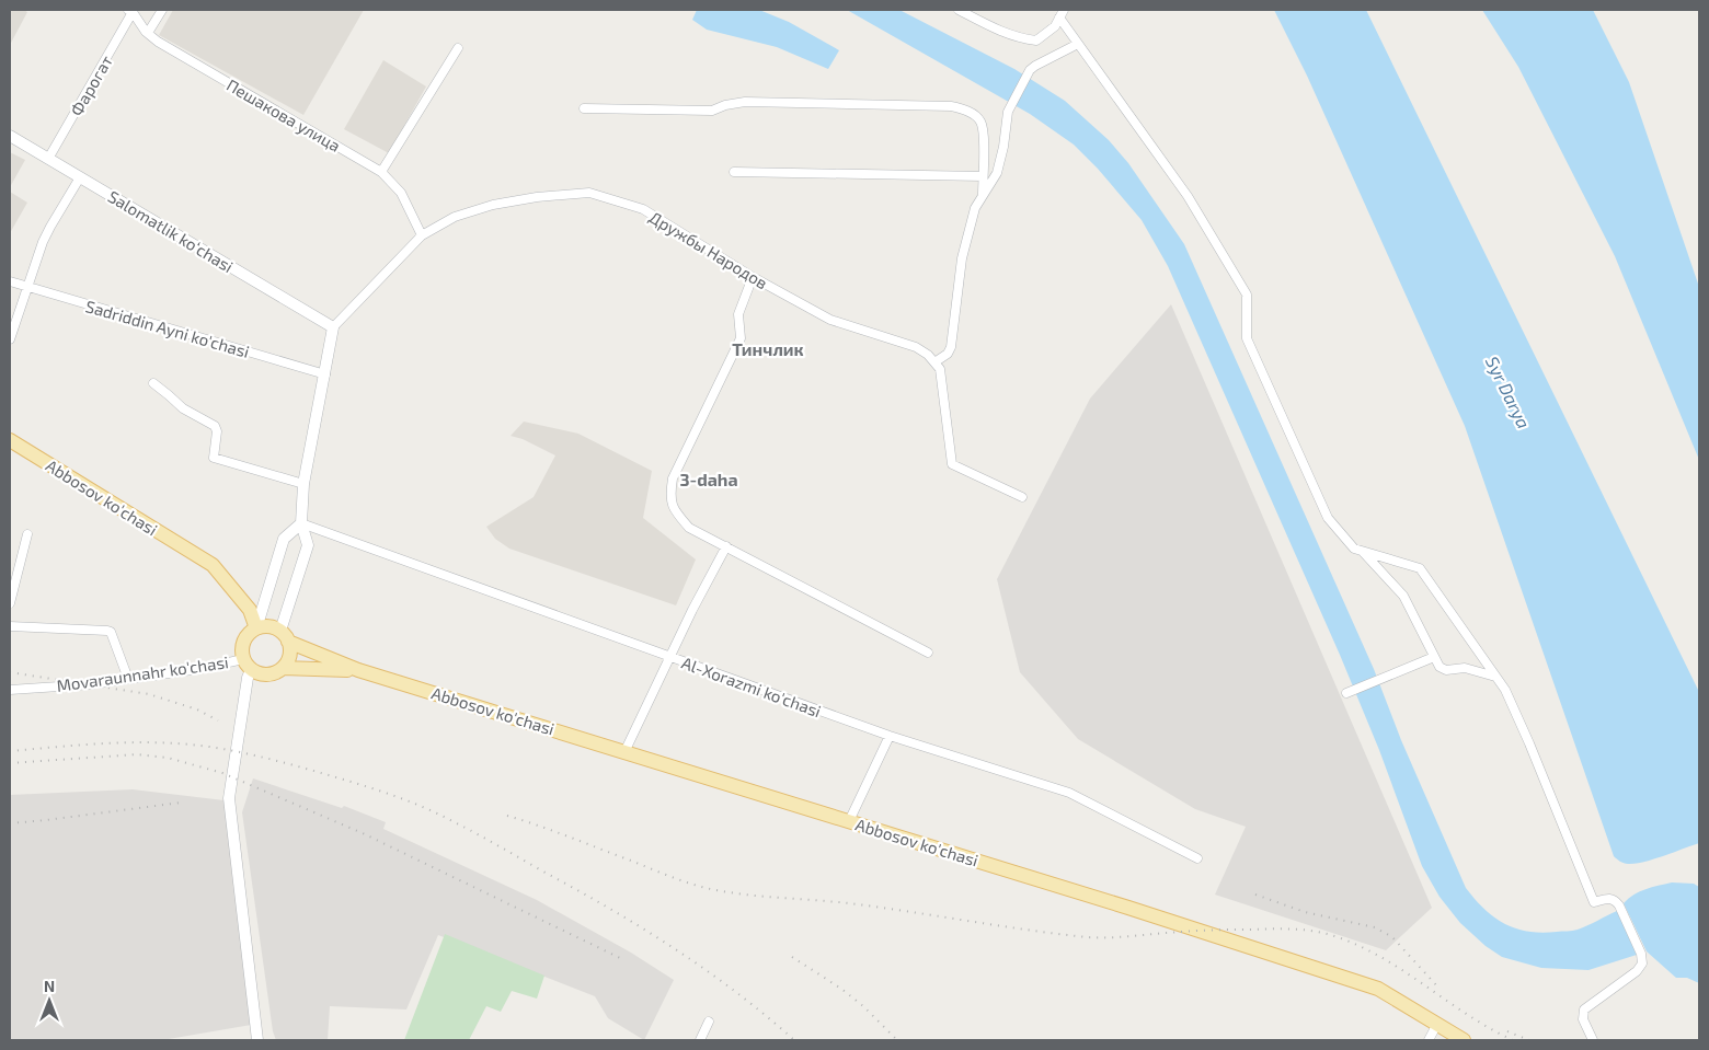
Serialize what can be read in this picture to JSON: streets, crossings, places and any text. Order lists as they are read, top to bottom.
{
  "streets": {
    "main road": ["Abbosov ko'chasi"],
    "street": [
      "Фарогат",
      "Пешакова улица",
      "Salomatlik ko‘chasi",
      "Дружбы Народов",
      "Sadriddin Ayni ko'chasi",
      "Movaraunnahr ko'chasi",
      "Al-Xorazmi ko'chasi"
    ]
  },
  "crossings": [
    ["Фарогат", "Пешакова улица"],
    ["Фарогат", "Salomatlik ko‘chasi"],
    ["Пешакова улица", "Дружбы Народов"],
    ["Salomatlik ko‘chasi", "Дружбы Народов"],
    ["Abbosov ko'chasi", "Movaraunnahr ko'chasi"]
  ],
  "districts": ["Тинчлик", "3-daha"],
  "water": ["Syr Darya"],
  "north": "top"
}
